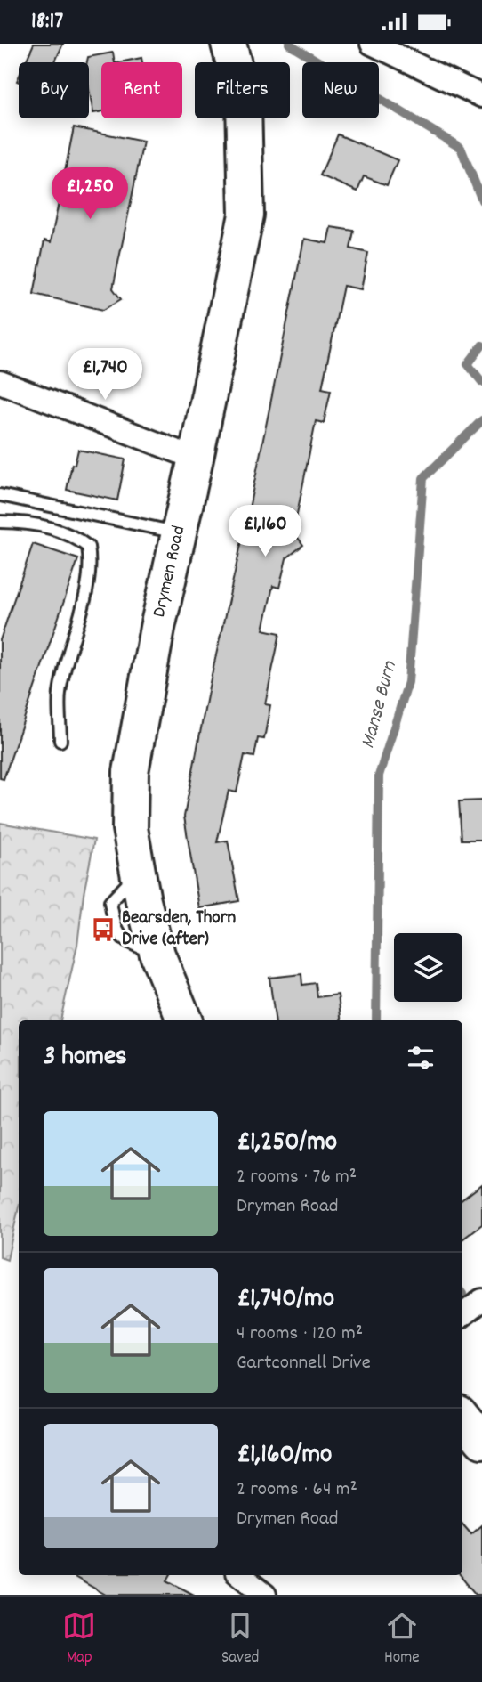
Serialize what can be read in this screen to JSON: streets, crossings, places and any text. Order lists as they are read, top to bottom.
{
  "streets": {
    "main road": ["Drymen Road"]
  },
  "water": ["Manse Burn"],
  "places": {
    "bus stop": ["Bearsden, Thorn Drive (after)"]
  },
  "page": {
    "status": "18:17",
    "chip": [
      "Buy",
      "Rent",
      "Filters",
      "New"
    ],
    "price": ["£1,250", "£1,740", "£1,160"],
    "heading": "3 homes",
    "list": [
      {
        "name": "£1,250/mo",
        "note": "2 rooms · 76 m² · Drymen Road"
      },
      {
        "name": "£1,740/mo",
        "note": "4 rooms · 120 m² · Gartconnell Drive"
      },
      {
        "name": "£1,160/mo",
        "note": "2 rooms · 64 m² · Drymen Road"
      }
    ],
    "tabs": ["Map", "Saved", "Home"]
  }
}
